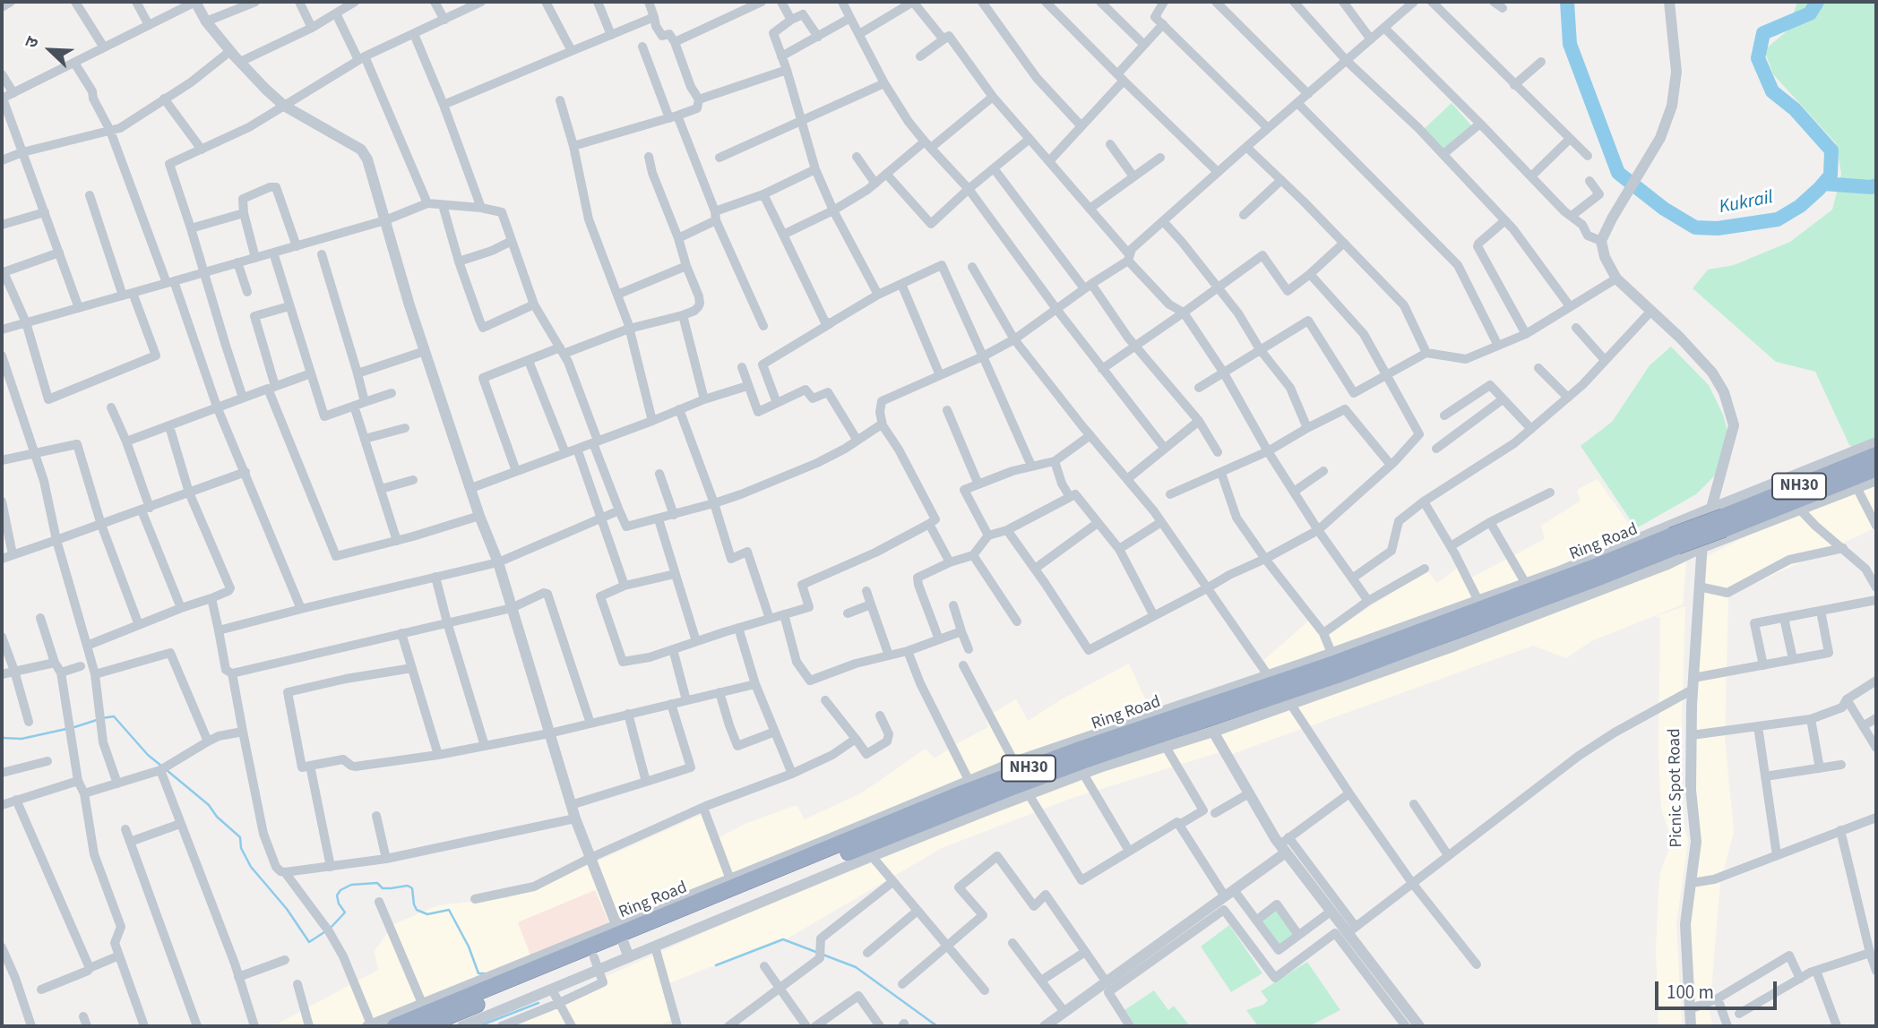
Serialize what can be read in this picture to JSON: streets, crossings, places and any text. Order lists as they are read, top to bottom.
{
  "streets": {
    "highway": ["NH30", "Ring Road"],
    "street": ["Picnic Spot Road"]
  },
  "water": ["Kukrail"],
  "scale_bar": "100 m",
  "north": "top left"
}
